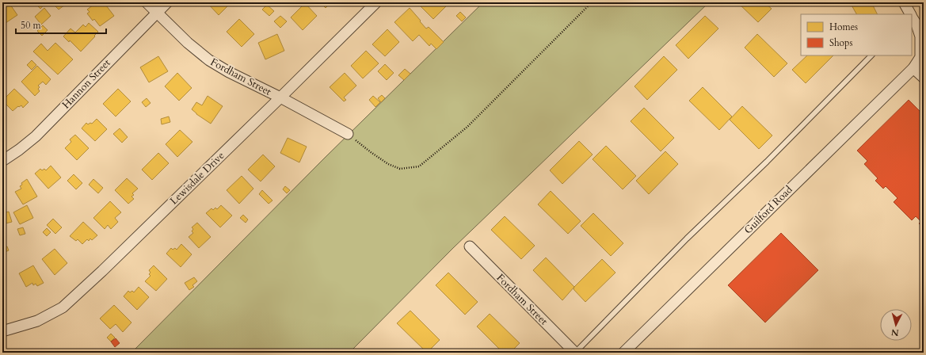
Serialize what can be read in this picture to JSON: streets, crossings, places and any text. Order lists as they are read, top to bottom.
{
  "streets": {
    "street": [
      "Fordham Street",
      "Hannon Street",
      "Lewisdale Drive",
      "Guilford Road"
    ]
  },
  "crossings": [
    ["Fordham Street", "Hannon Street"],
    ["Fordham Street", "Lewisdale Drive"]
  ],
  "legend": ["Homes", "Shops"],
  "scale_bar": "50 m",
  "north": "bottom"
}
